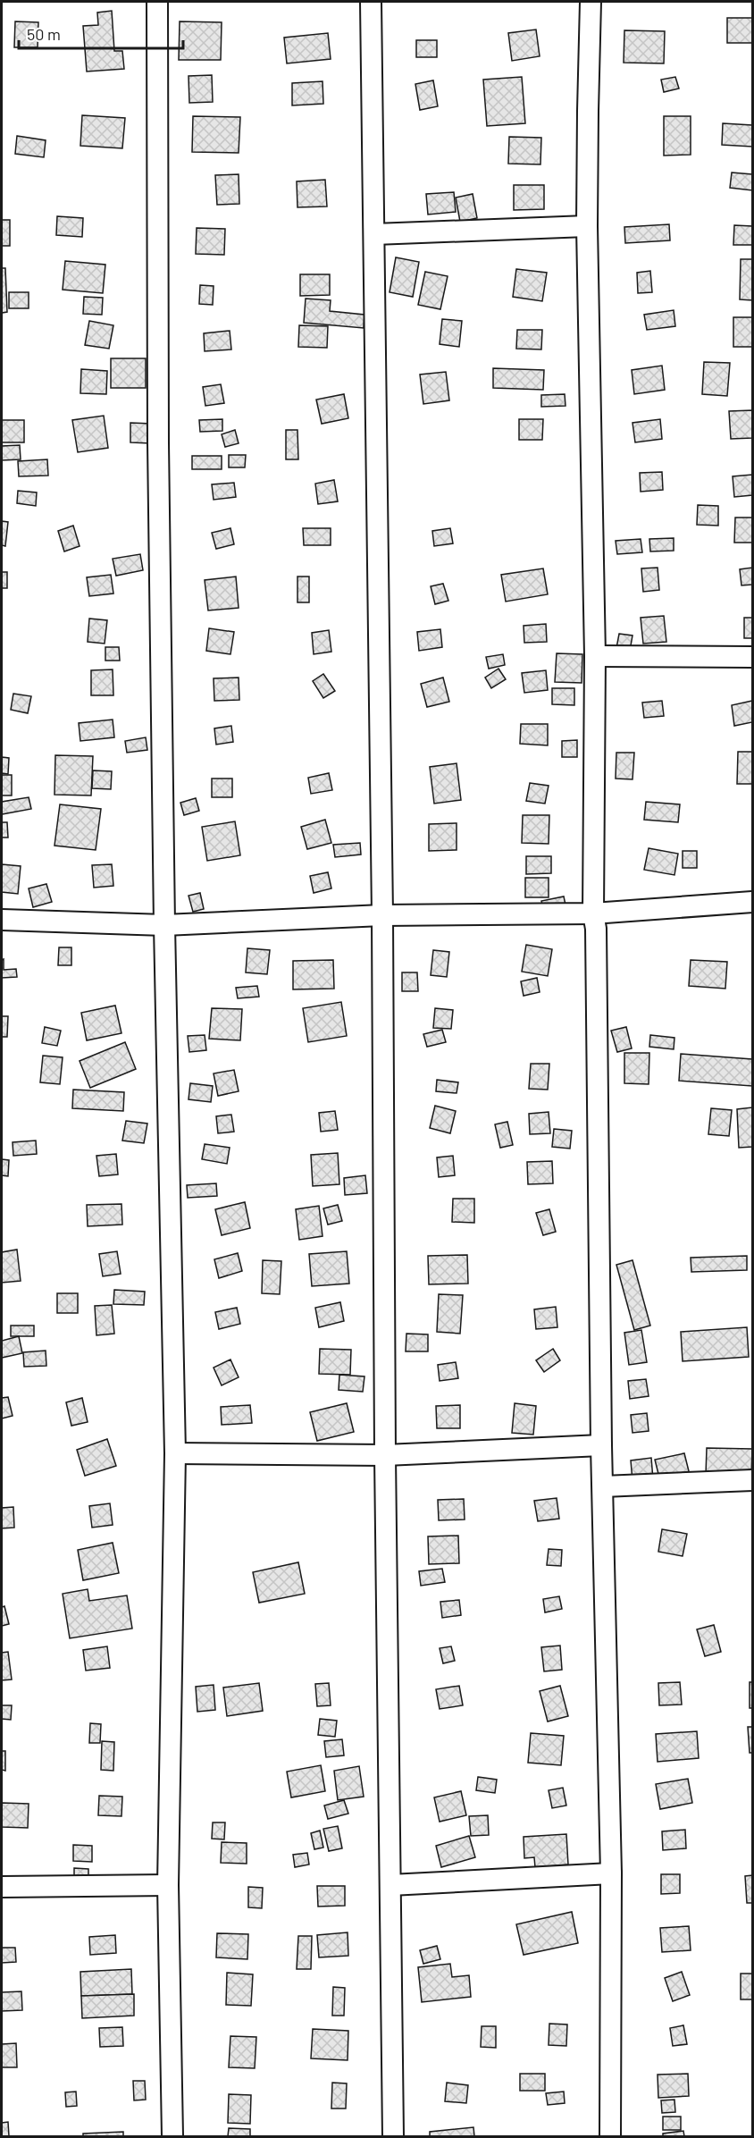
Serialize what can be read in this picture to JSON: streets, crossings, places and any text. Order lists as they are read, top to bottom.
{
  "scale_bar": "50 m"
}
